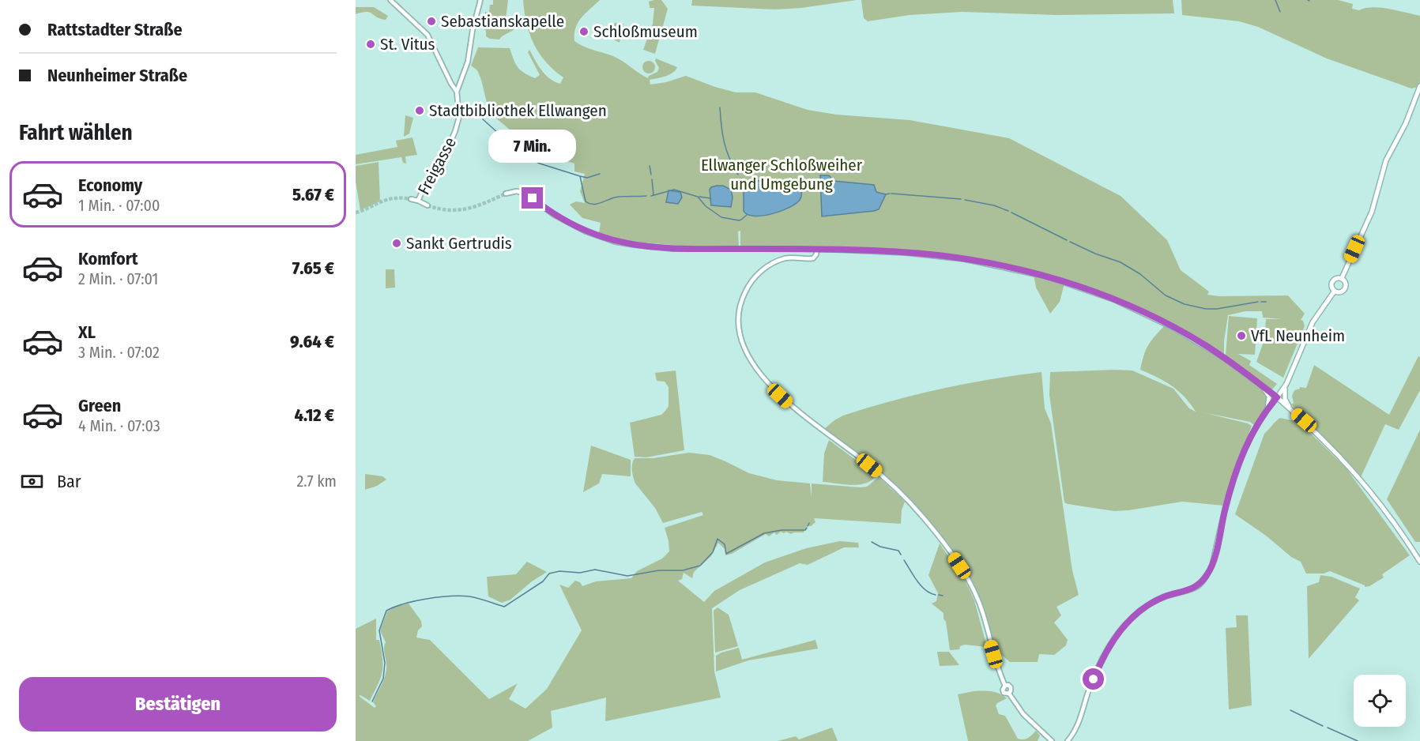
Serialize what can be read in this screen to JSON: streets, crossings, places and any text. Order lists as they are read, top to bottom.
{
  "streets": {
    "street": ["Freigasse"]
  },
  "parks": ["Ellwanger Schloßweiher und Umgebung"],
  "places": [
    "Sebastianskapelle",
    "Schloßmuseum",
    "St. Vitus",
    "Stadtbibliothek Ellwangen",
    "Sankt Gertrudis",
    "VfL Neunheim"
  ],
  "page": {
    "banner": ["Rattstadter Straße", "Neunheimer Straße"],
    "heading": "Fahrt wählen",
    "bubble": "7 Min.",
    "list": [
      {
        "name": "Economy",
        "note": "1 Min. · 07:00",
        "value": "5.67 €"
      },
      {
        "name": "Komfort",
        "note": "2 Min. · 07:01",
        "value": "7.65 €"
      },
      {
        "name": "XL",
        "note": "3 Min. · 07:02",
        "value": "9.64 €"
      },
      {
        "name": "Green",
        "note": "4 Min. · 07:03",
        "value": "4.12 €"
      }
    ],
    "pay": ["Bar", "2.7 km"],
    "buttons": "Bestätigen"
  }
}
